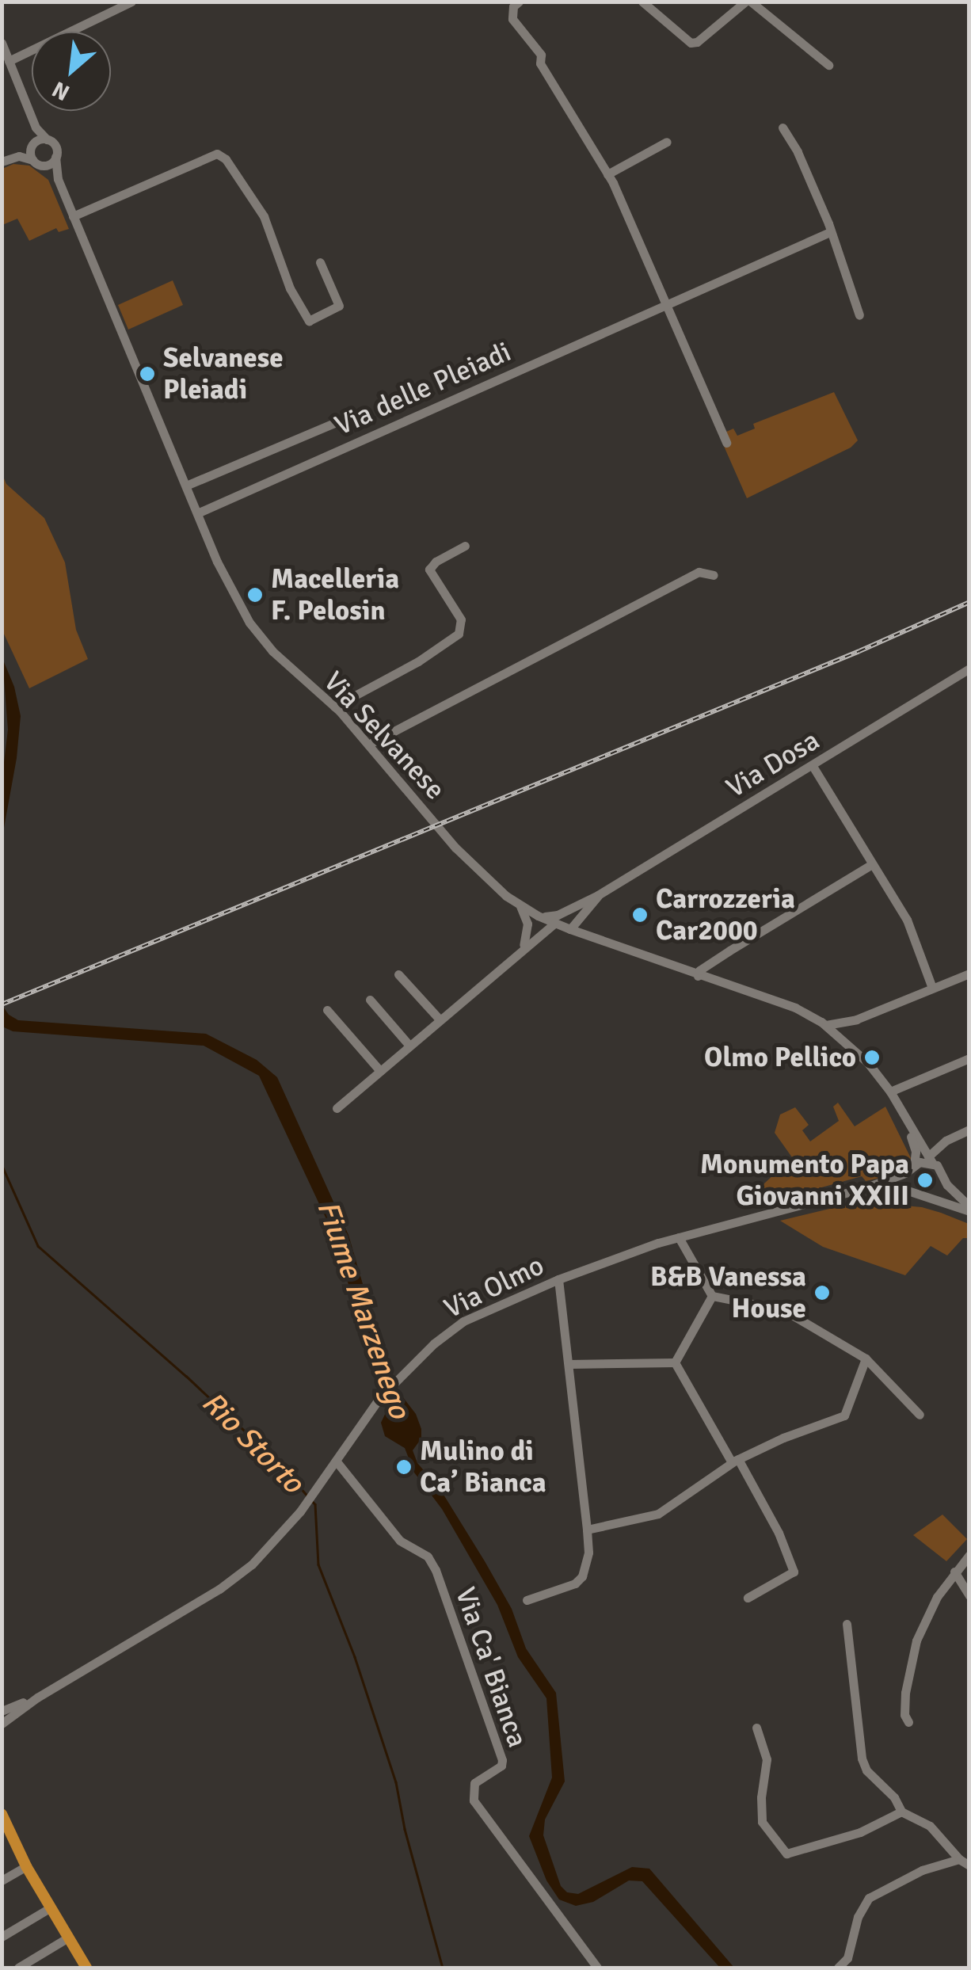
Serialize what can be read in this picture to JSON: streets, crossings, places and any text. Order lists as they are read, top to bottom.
{
  "streets": {
    "street": [
      "Via delle Pleiadi",
      "Via Selvanese",
      "Via Dosa",
      "Via Olmo",
      "Via Ca' Bianca"
    ]
  },
  "crossings": [
    ["Via delle Pleiadi", "Via Selvanese"],
    ["Via Selvanese", "Via Dosa"],
    ["Via Selvanese", "Via Olmo"],
    ["Via Olmo", "Via Ca' Bianca"]
  ],
  "water": ["Fiume Marzenego", "Rio Storto"],
  "places": [
    "Selvanese Pleiadi",
    "Macelleria F. Pelosin",
    "Carrozzeria Car2000",
    "Olmo Pellico",
    "Monumento Papa Giovanni XXIII",
    "B&B Vanessa House",
    "Mulino di Ca’ Bianca"
  ],
  "north": "bottom left"
}
